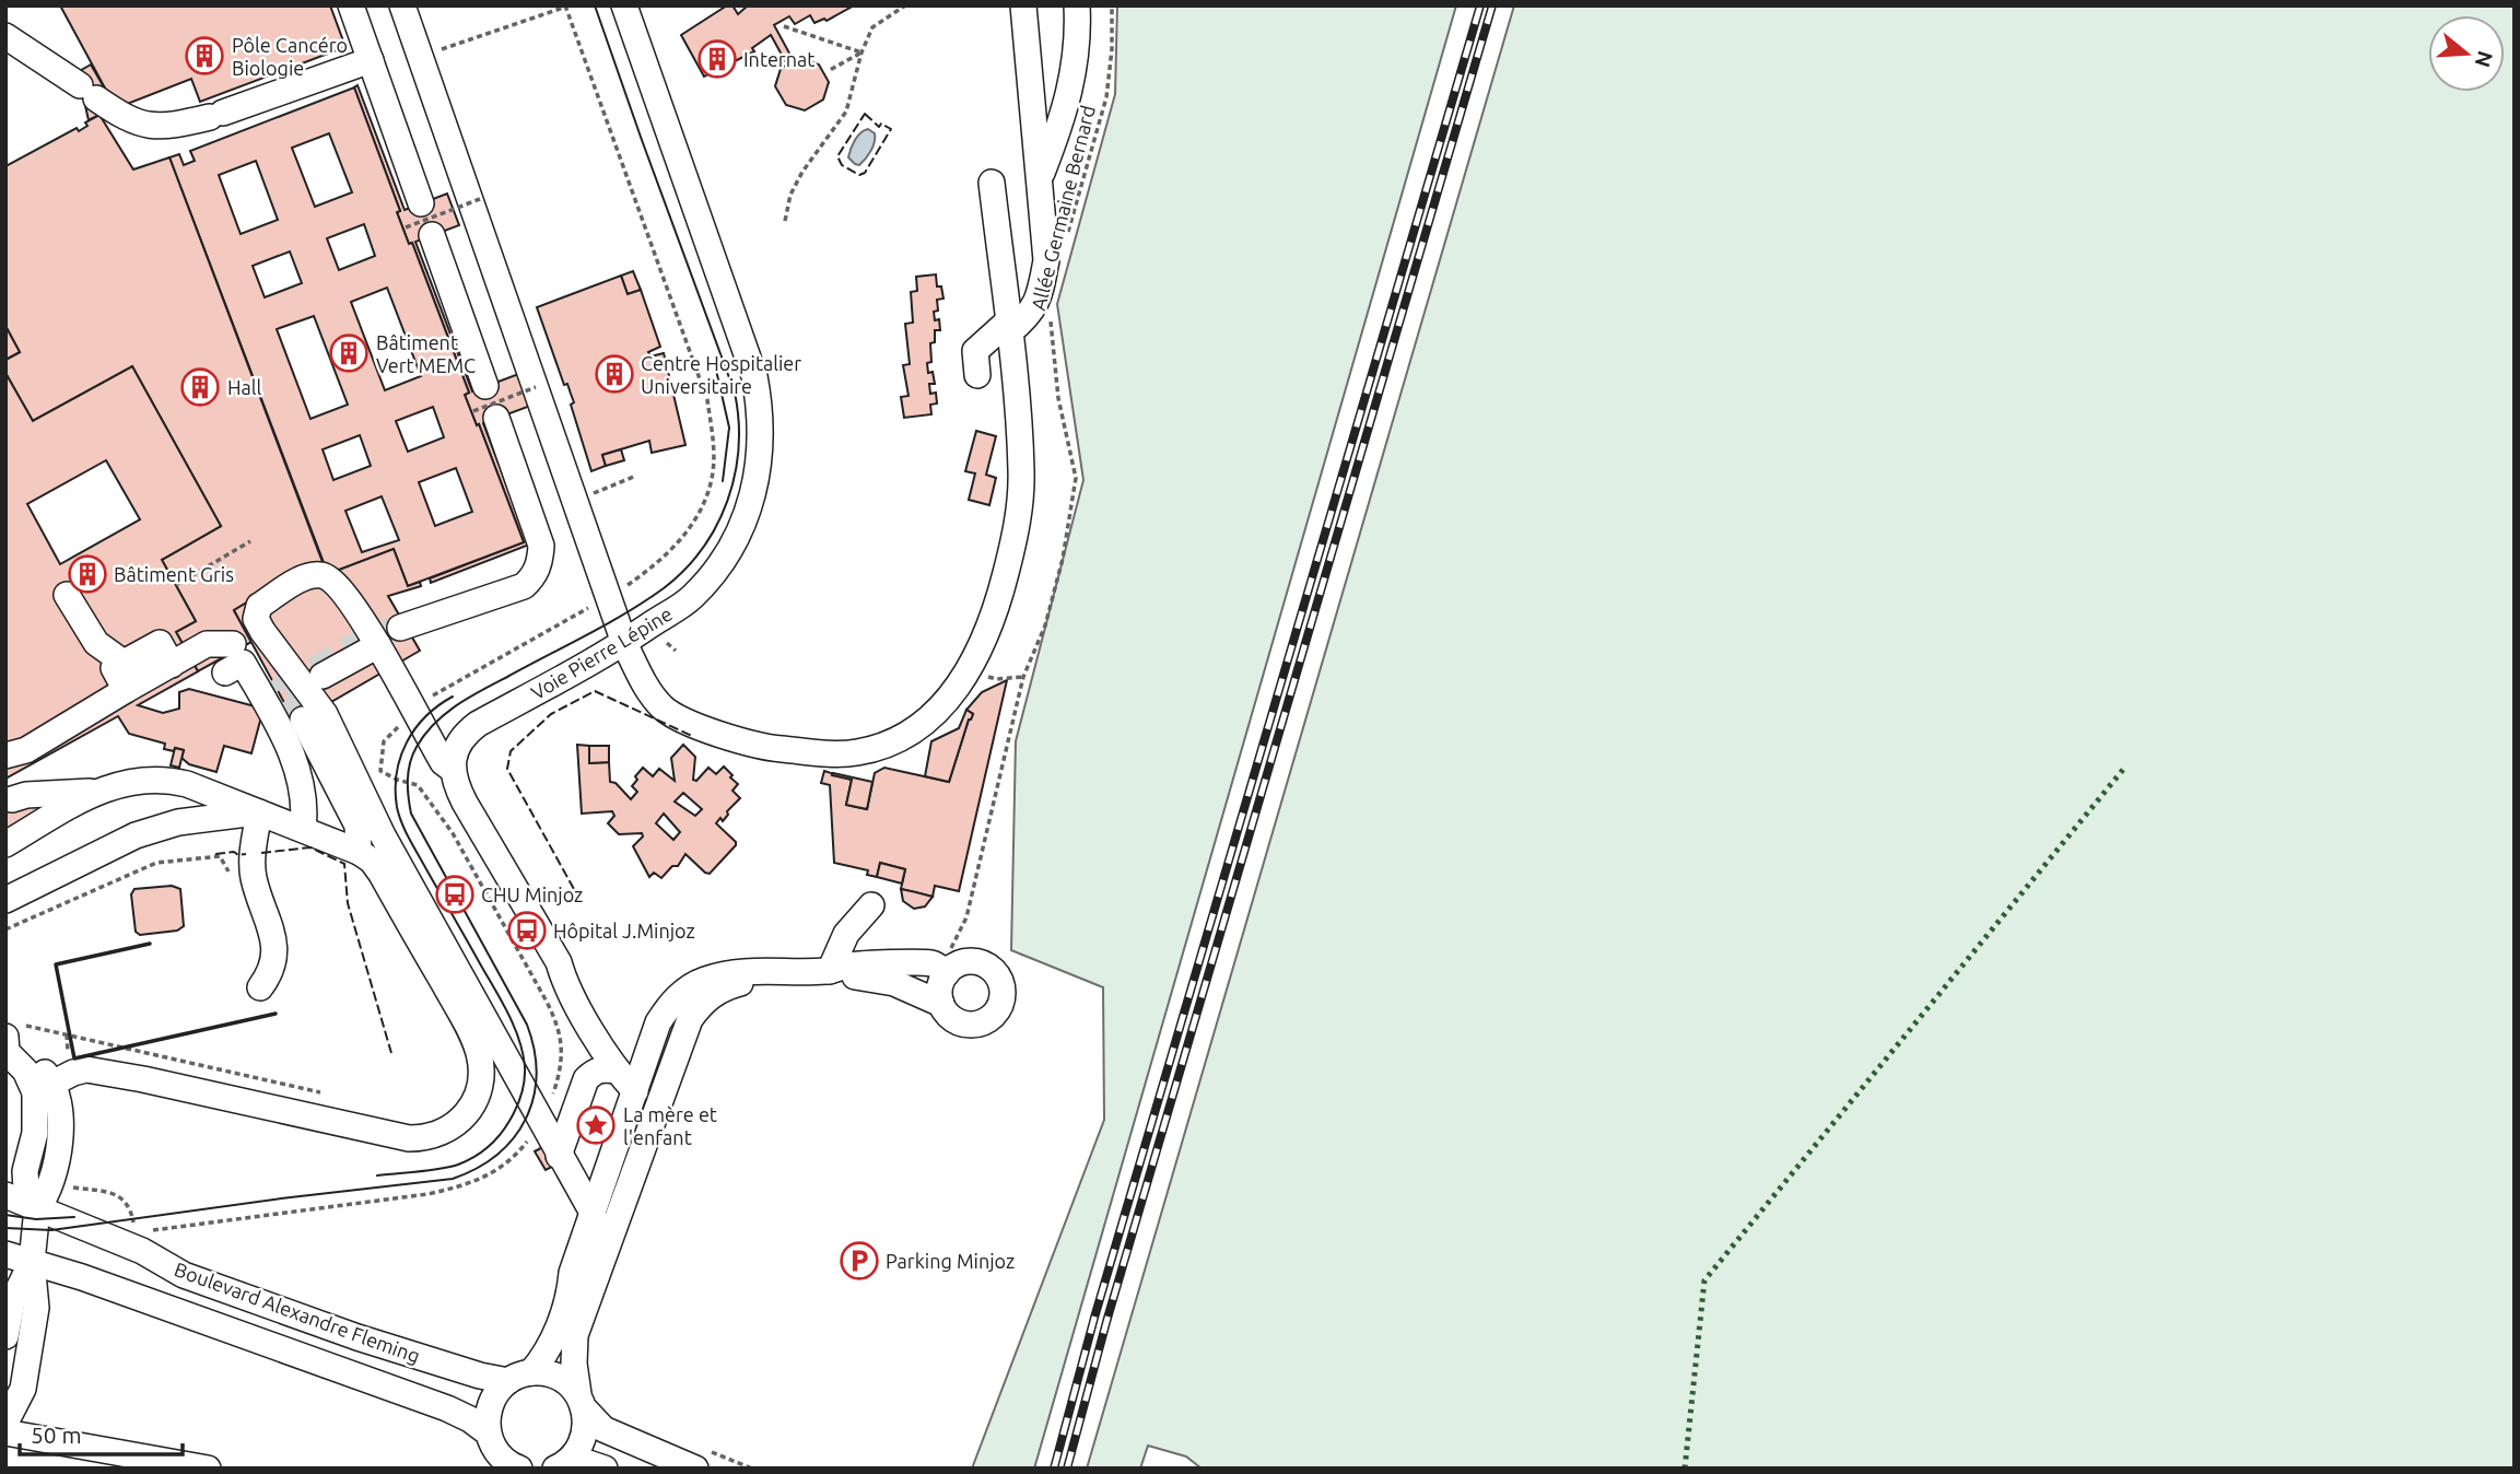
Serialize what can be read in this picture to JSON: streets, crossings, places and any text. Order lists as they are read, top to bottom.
{
  "streets": {
    "street": ["Voie Pierre Lépine", "Boulevard Alexandre Fleming"],
    "path": ["Allée Germaine Bernard"]
  },
  "places": {
    "building": [
      "Pôle Cancéro Biologie",
      "Internat",
      "Bâtiment Vert MEMC",
      "Centre Hospitalier Universitaire",
      "Hall",
      "Bâtiment Gris"
    ],
    "bus stop": ["CHU Minjoz", "Hôpital J.Minjoz"],
    "place": ["La mère et l'enfant"],
    "parking": ["Parking Minjoz"]
  },
  "scale_bar": "50 m",
  "north": "right"
}
